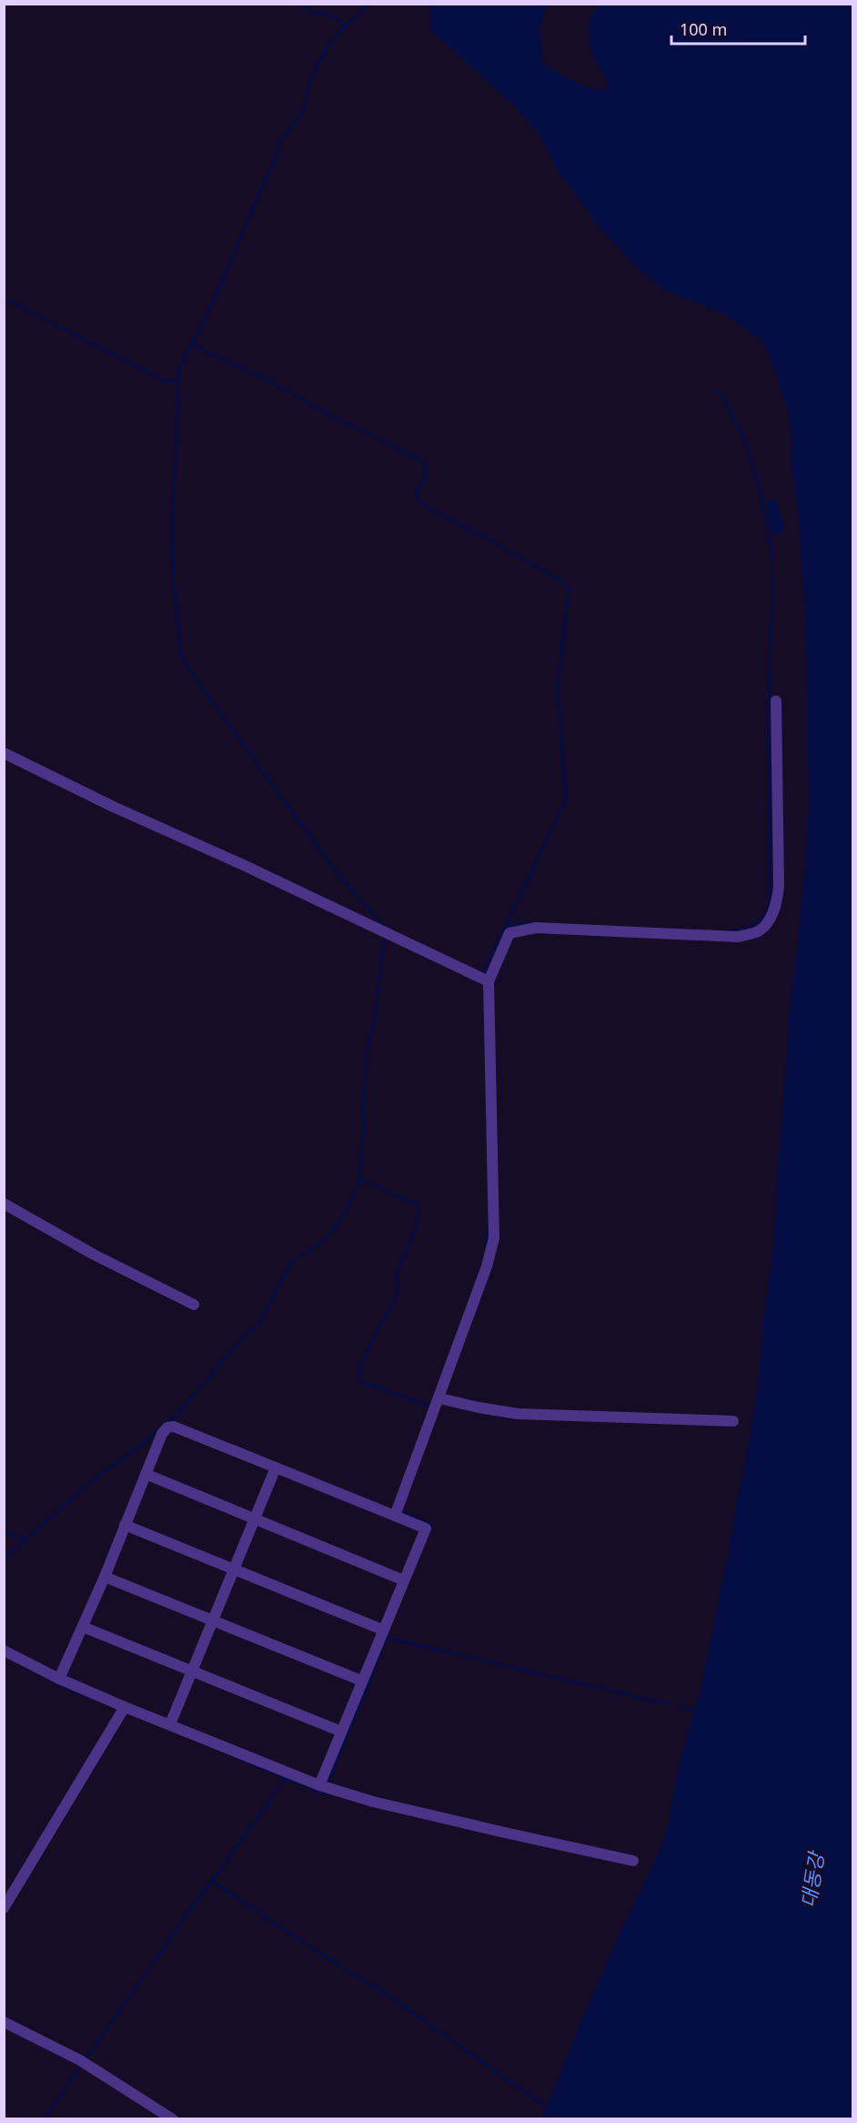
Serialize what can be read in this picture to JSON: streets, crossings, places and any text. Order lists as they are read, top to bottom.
{
  "water": ["대동강"],
  "scale_bar": "100 m"
}
